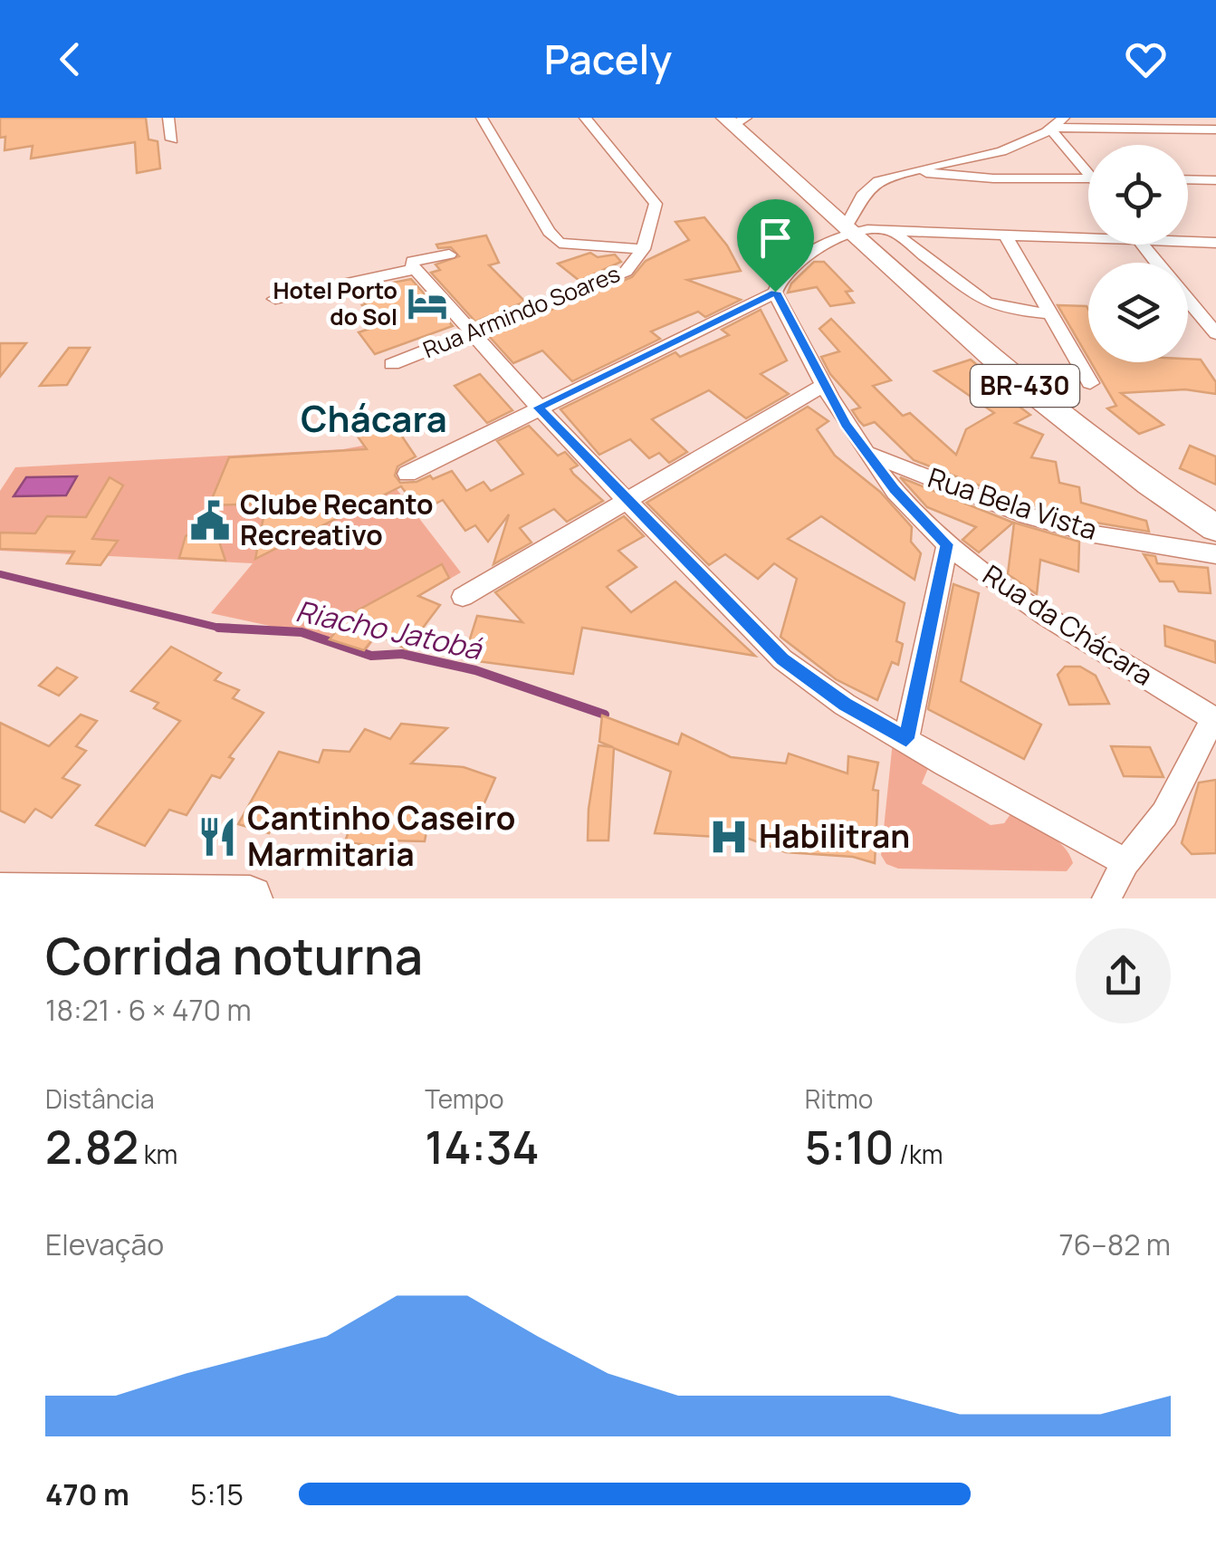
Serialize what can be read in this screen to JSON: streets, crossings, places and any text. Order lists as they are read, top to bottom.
{
  "streets": {
    "main road": ["BR-430"],
    "street": ["Rua Armindo Soares", "Rua Bela Vista", "Rua da Chácara"]
  },
  "crossings": [
    ["Rua Bela Vista", "Rua da Chácara"]
  ],
  "districts": ["Chácara"],
  "water": ["Riacho Jatobá"],
  "places": {
    "hotel": ["Hotel Porto do Sol"],
    "public building": ["Clube Recanto Recreativo"],
    "restaurant": ["Cantinho Caseiro Marmitaria"],
    "hospital": ["Habilitran"]
  },
  "page": {
    "header": "Pacely",
    "heading": ["Corrida noturna", "18:21 · 6 × 470 m"],
    "stats": [
      ["Distância", "2.82 km"],
      ["Tempo", "14:34"],
      ["Ritmo", "5:10 /km"]
    ],
    "chart": ["Elevação", "76–82 m"],
    "list": [
      {
        "name": "470 m",
        "note": "5:15"
      }
    ]
  }
}
